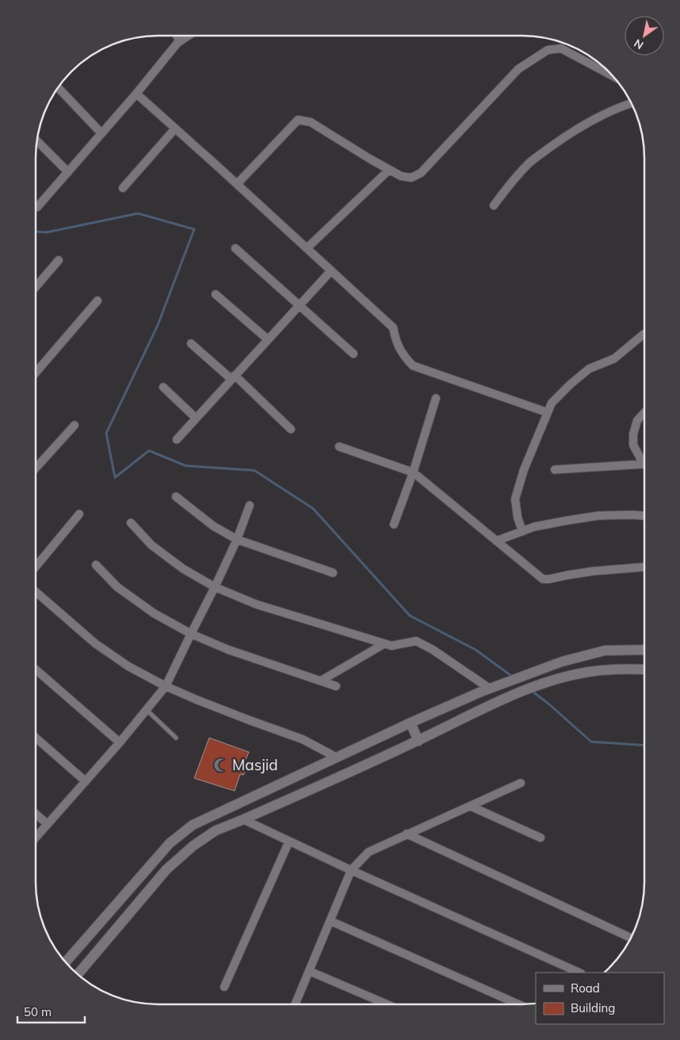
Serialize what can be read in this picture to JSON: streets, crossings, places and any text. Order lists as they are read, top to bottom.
{
  "places": {
    "mosque": ["Masjid"]
  },
  "legend": ["Road", "Building"],
  "scale_bar": "50 m",
  "north": "bottom left"
}
